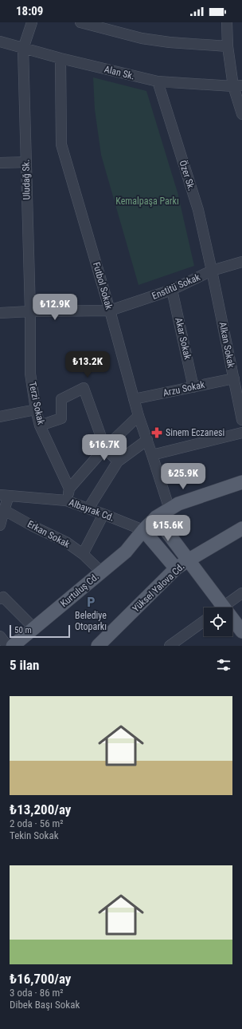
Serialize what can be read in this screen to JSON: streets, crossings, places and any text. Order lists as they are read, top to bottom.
{
  "streets": {
    "main road": ["Yüksel Yalova Cd.", "Kurtuluş Cd."],
    "street": [
      "Alan Sk.",
      "Özer Sk.",
      "Uludağ Sk.",
      "Futbol Sokak",
      "Enstitü Sokak",
      "Akar Sokak",
      "Alkan Sokak",
      "Arzu Sokak",
      "Terzi Sokak",
      "Albayrak Cd.",
      "Erkan Sokak"
    ]
  },
  "crossings": [
    ["Alan Sk.", "Özer Sk."],
    ["Alan Sk.", "Uludağ Sk."],
    ["Alan Sk.", "Futbol Sokak"],
    ["Özer Sk.", "Enstitü Sokak"],
    ["Özer Sk.", "Alkan Sokak"],
    ["Uludağ Sk.", "Enstitü Sokak"],
    ["Uludağ Sk.", "Terzi Sokak"],
    ["Futbol Sokak", "Enstitü Sokak"],
    ["Futbol Sokak", "Arzu Sokak"],
    ["Futbol Sokak", "Kurtuluş Cd."],
    ["Enstitü Sokak", "Akar Sokak"],
    ["Enstitü Sokak", "Alkan Sokak"],
    ["Enstitü Sokak", "Terzi Sokak"],
    ["Akar Sokak", "Arzu Sokak"],
    ["Alkan Sokak", "Arzu Sokak"],
    ["Albayrak Cd.", "Kurtuluş Cd."],
    ["Erkan Sokak", "Kurtuluş Cd."]
  ],
  "parks": ["Kemalpaşa Parkı"],
  "places": {
    "pharmacy": ["Sinem Eczanesi"],
    "parking": ["Belediye Otoparkı"]
  },
  "scale_bar": "50 m",
  "page": {
    "status": "18:09",
    "price": [
      "₺12.9K",
      "₺13.2K",
      "₺16.7K",
      "₺25.9K",
      "₺15.6K"
    ],
    "scale": "50 m",
    "heading": "5 ilan",
    "list": [
      {
        "name": "₺13,200/ay",
        "note": "2 oda · 56 m² · Tekin Sokak"
      },
      {
        "name": "₺16,700/ay",
        "note": "3 oda · 86 m² · Dibek Başı Sokak"
      }
    ]
  }
}
